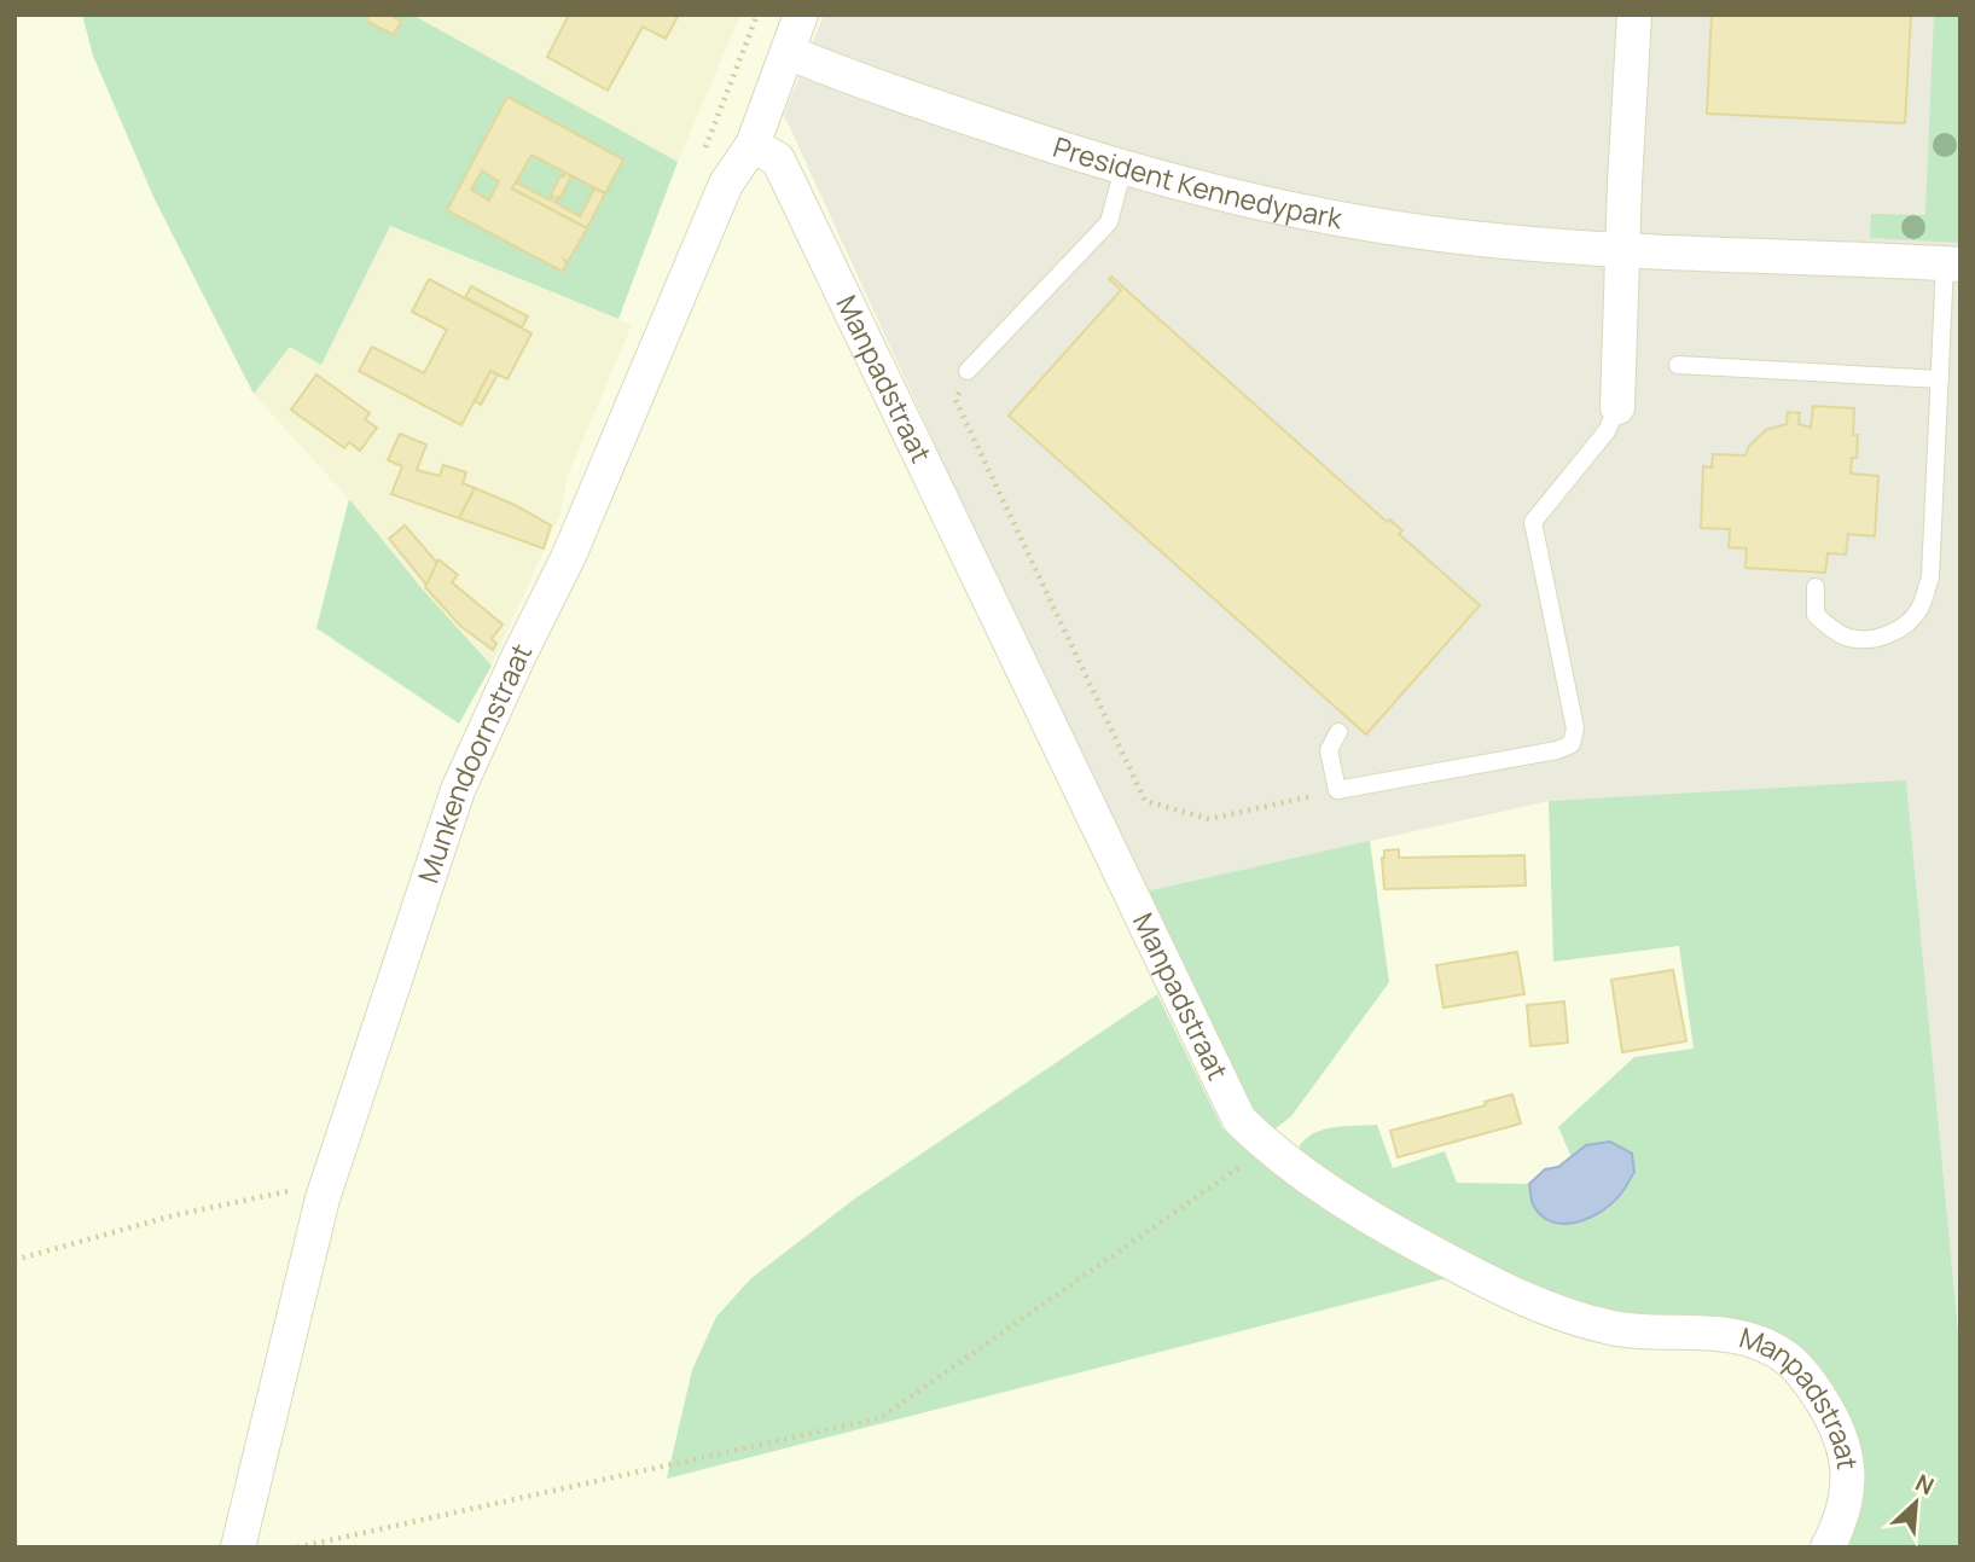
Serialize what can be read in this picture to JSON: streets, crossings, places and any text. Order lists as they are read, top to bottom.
{
  "streets": {
    "street": ["President Kennedypark", "Manpadstraat", "Munkendoornstraat"]
  },
  "crossings": [
    ["President Kennedypark", "Munkendoornstraat"],
    ["Manpadstraat", "Munkendoornstraat"]
  ],
  "north": "top right"
}
